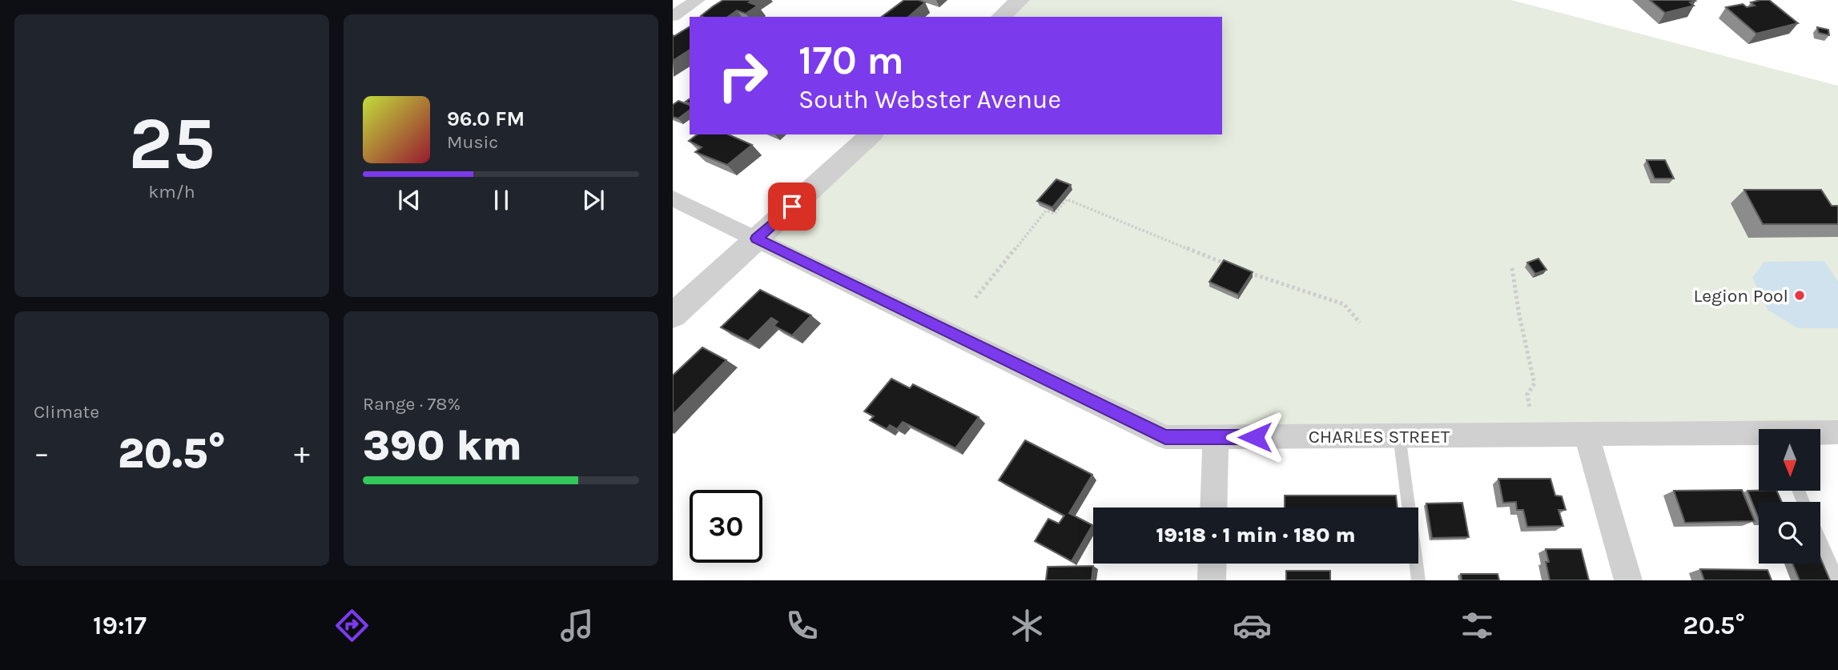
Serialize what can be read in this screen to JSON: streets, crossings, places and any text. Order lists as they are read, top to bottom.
{
  "streets": {
    "street": ["CHARLES STREET"]
  },
  "places": ["Legion Pool"],
  "north": "bottom",
  "page": {
    "tile": [
      ["25", "km/h"],
      "Climate",
      ["Range · 78%", "390 km"]
    ],
    "turn": ["170 m", "South Webster Avenue"],
    "song": ["96.0 FM", "Music"],
    "heat": ["−", "20.5°", "+"],
    "limit": "30",
    "trip": "19:18 · 1 min · 180 m",
    "tabs": ["19:17", "20.5°"]
  }
}
